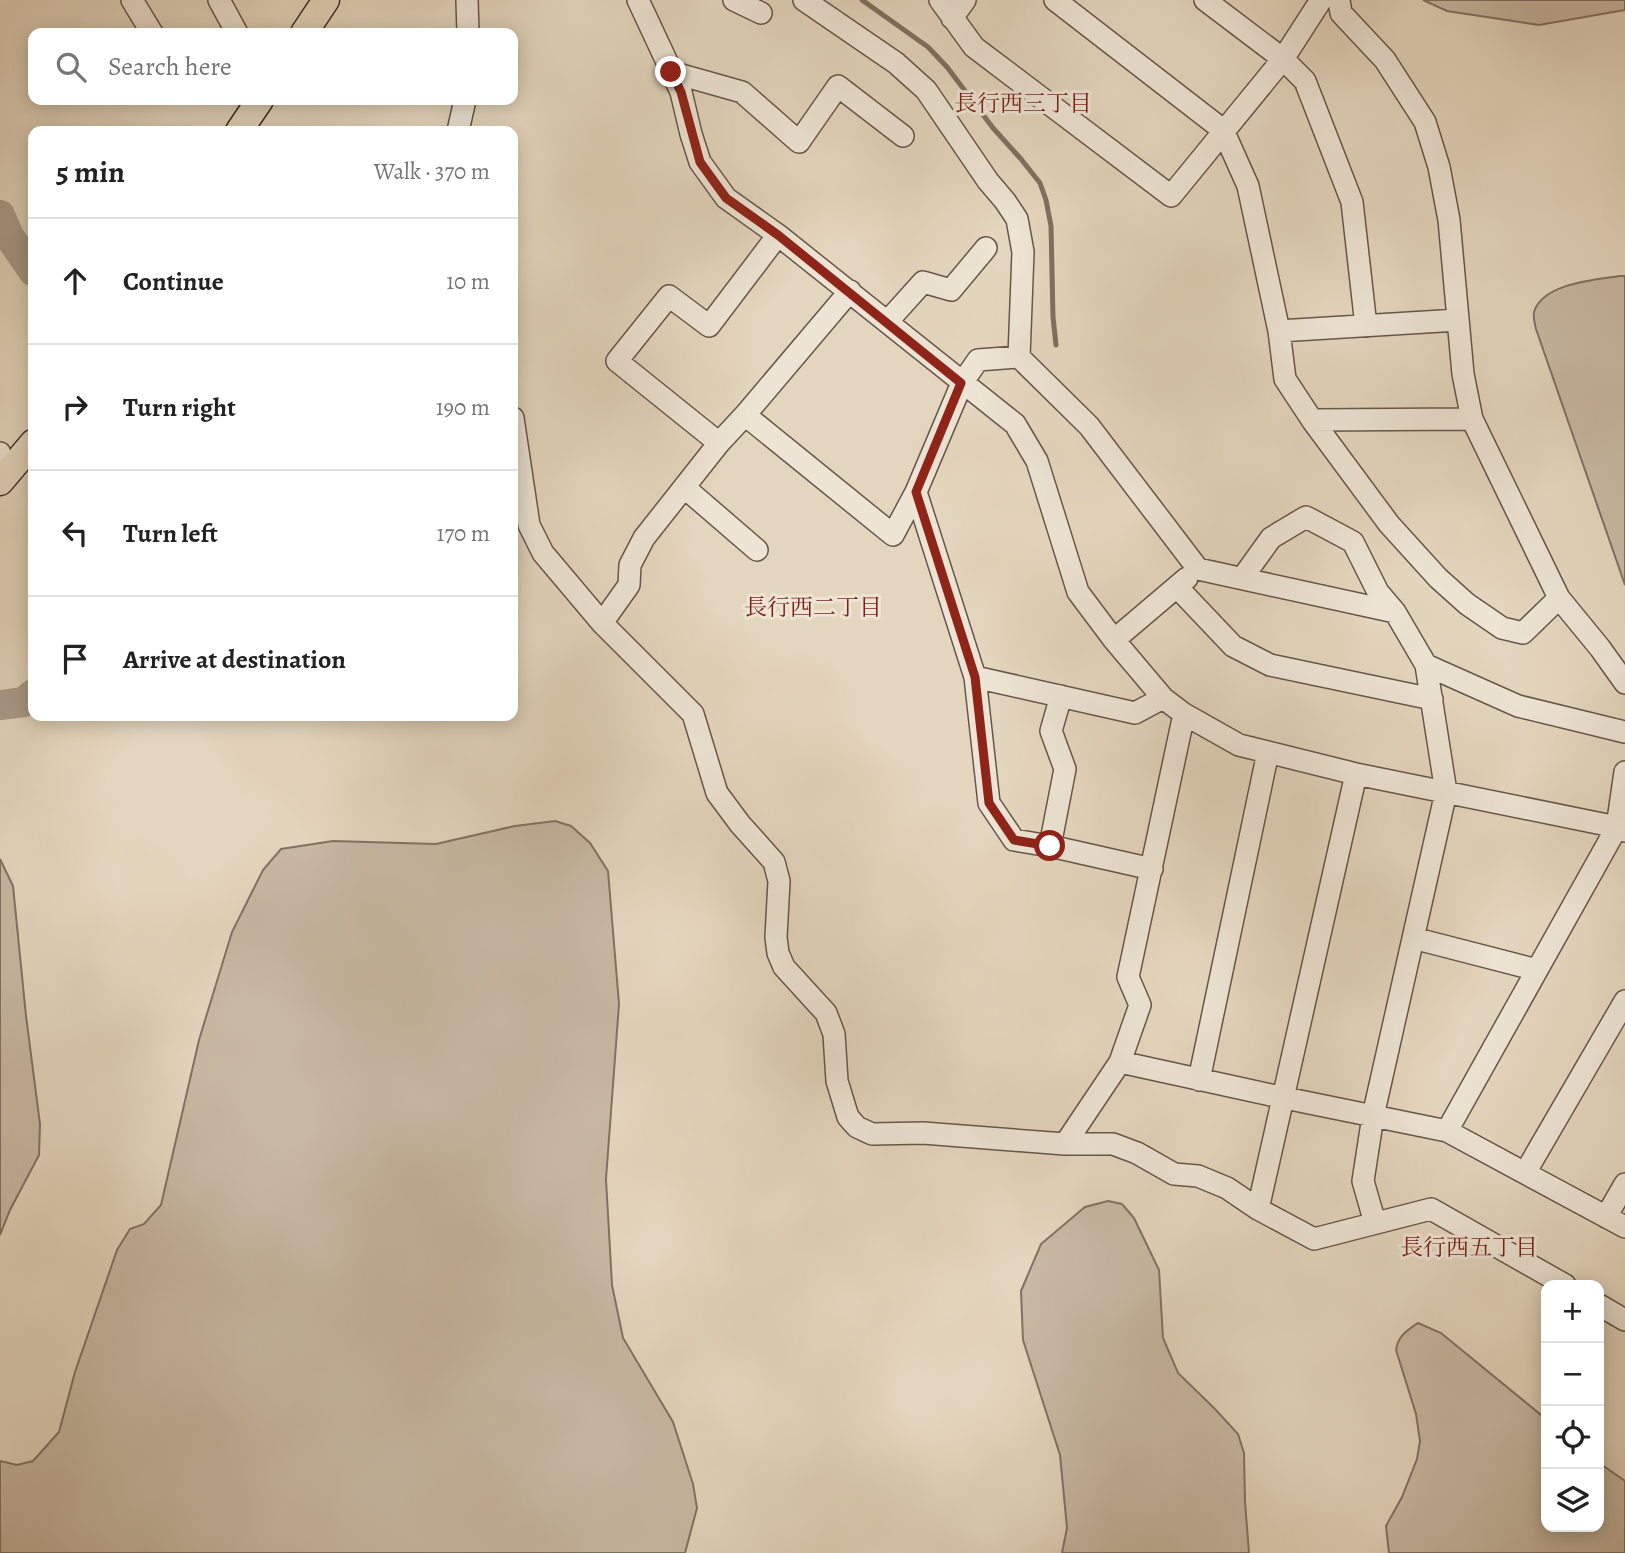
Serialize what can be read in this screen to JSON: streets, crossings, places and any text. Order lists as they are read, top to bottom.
{
  "districts": ["長行西三丁目", "長行西二丁目", "長行西五丁目"],
  "page": {
    "search": "Search here",
    "heading": ["5 min", "Walk · 370 m"],
    "list": [
      ["Continue", "10 m"],
      ["Turn right", "190 m"],
      ["Turn left", "170 m"],
      "Arrive at destination"
    ],
    "map_buttons": ["+", "−"]
  }
}
